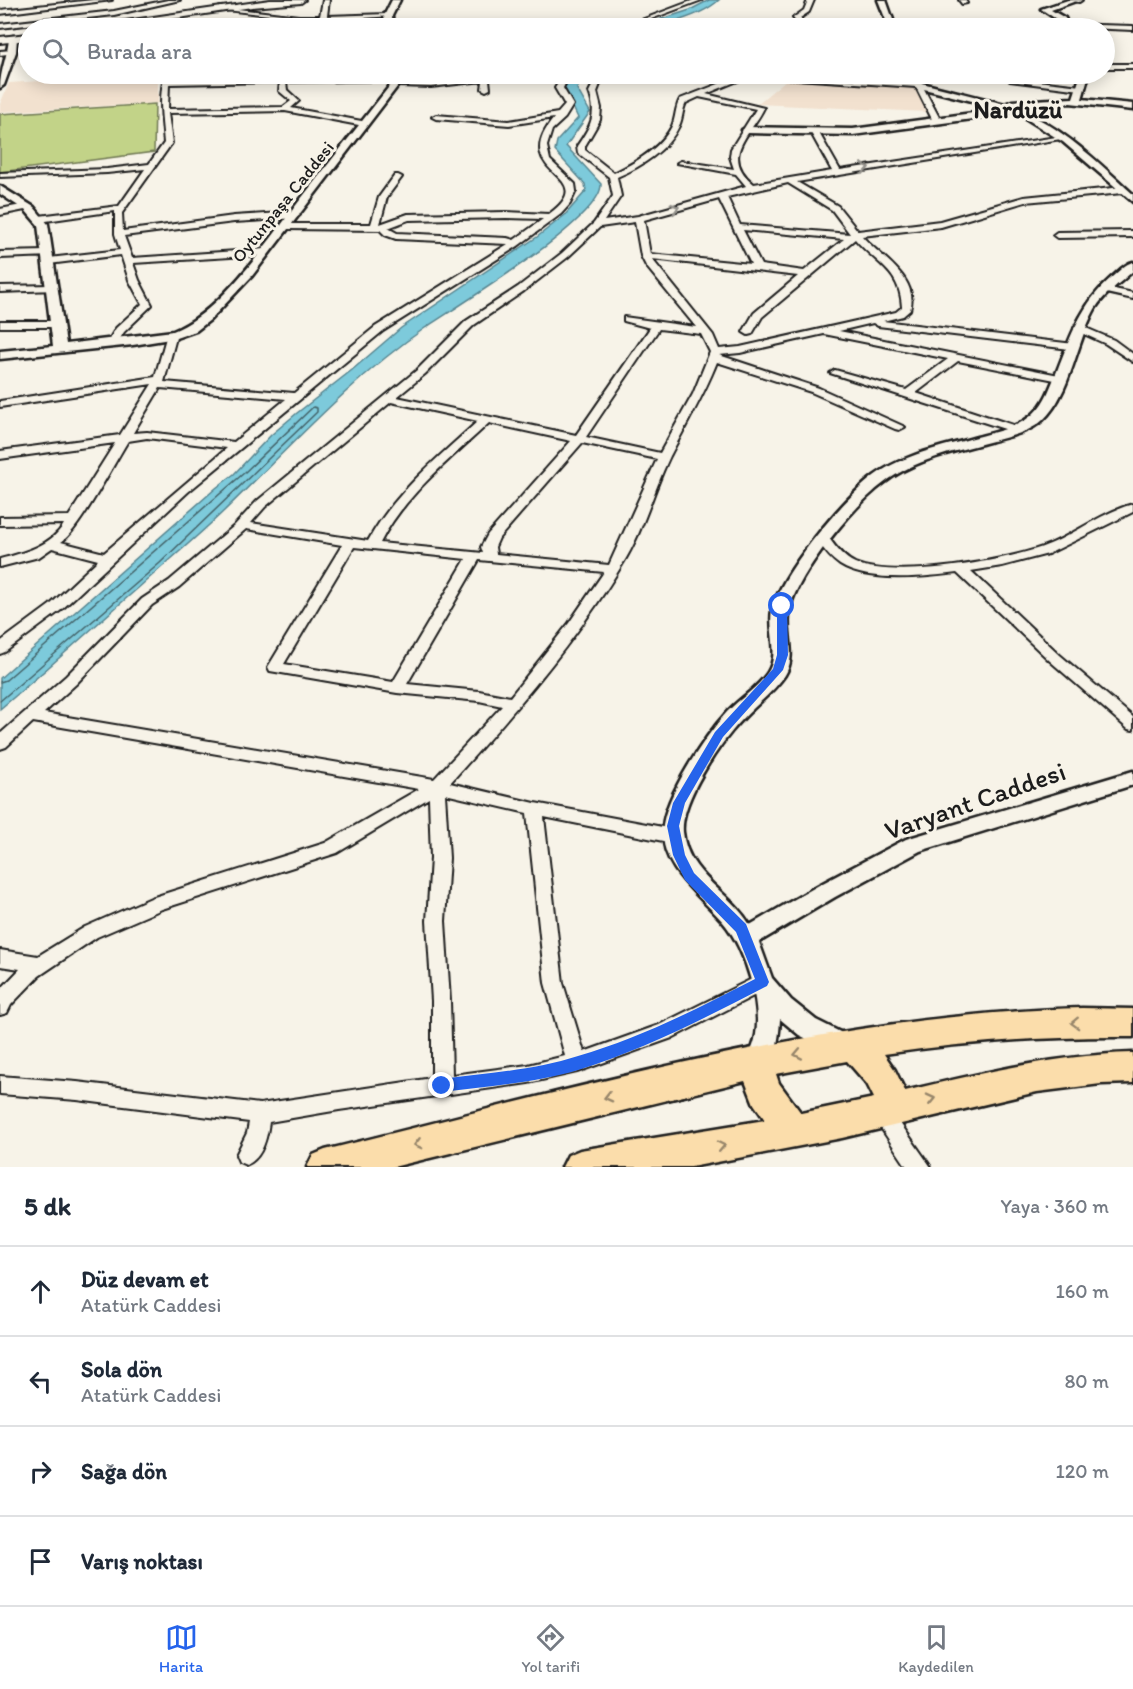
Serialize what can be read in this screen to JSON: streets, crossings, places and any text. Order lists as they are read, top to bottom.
{
  "streets": {
    "street": ["Oytunpaşa Caddesi", "Varyant Caddesi"]
  },
  "districts": ["Nardüzü"],
  "page": {
    "search": "Burada ara",
    "heading": ["5 dk", "Yaya · 360 m"],
    "list": [
      ["Düz devam et", "Atatürk Caddesi", "160 m"],
      ["Sola dön", "Atatürk Caddesi", "80 m"],
      ["Sağa dön", "120 m"],
      "Varış noktası"
    ],
    "nav": ["Harita", "Yol tarifi", "Kaydedilen"]
  }
}
